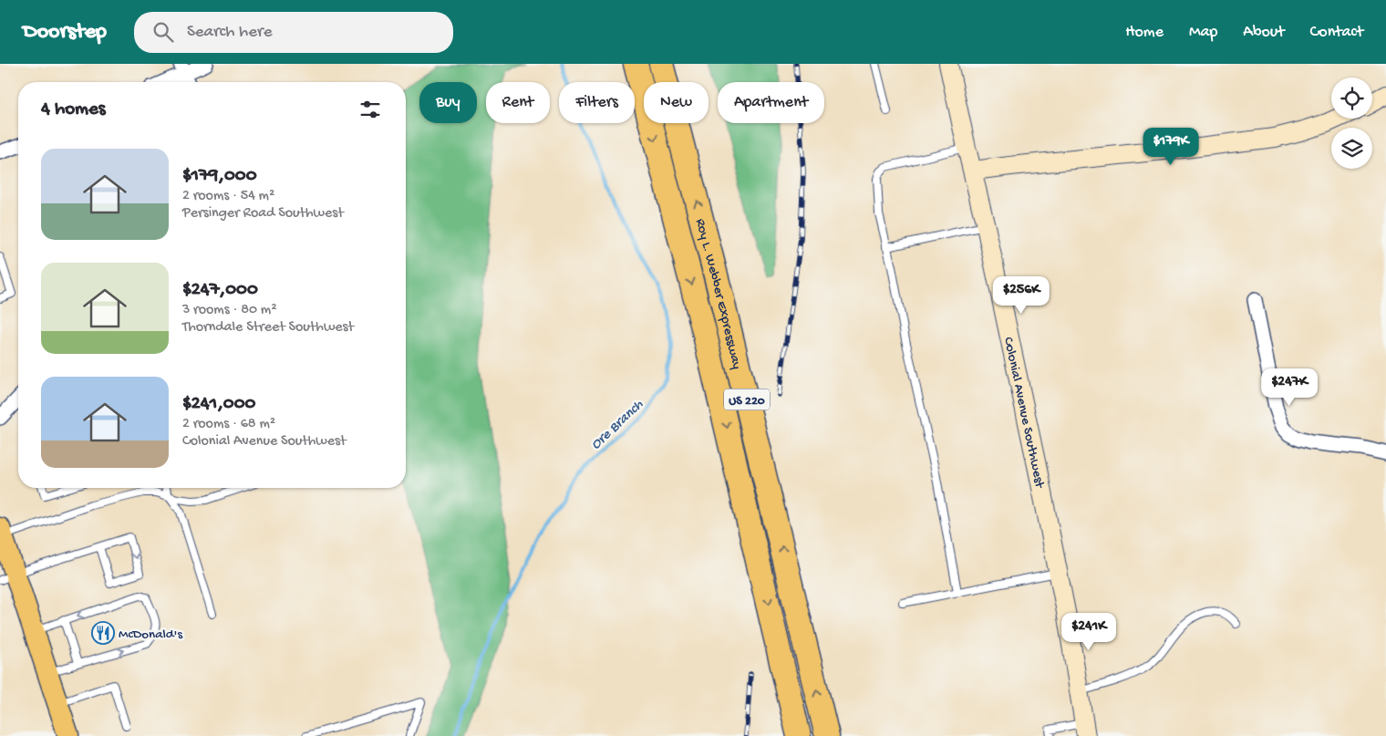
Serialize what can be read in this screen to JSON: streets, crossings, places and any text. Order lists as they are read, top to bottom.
{
  "streets": {
    "highway": ["Roy L. Webber Expressway", "US 220"],
    "main road": ["Colonial Avenue Southwest"]
  },
  "water": ["Ore Branch"],
  "places": {
    "restaurant": ["McDonald's"]
  },
  "page": {
    "header": "Doorstep",
    "search": "Search here",
    "nav": [
      "Home",
      "Map",
      "About",
      "Contact"
    ],
    "chip": [
      "Buy",
      "Rent",
      "Filters",
      "New",
      "Apartment"
    ],
    "heading": "4 homes",
    "price": [
      "$179K",
      "$256K",
      "$247K",
      "$241K"
    ],
    "list": [
      {
        "name": "$179,000",
        "note": "2 rooms · 54 m² · Persinger Road Southwest"
      },
      {
        "name": "$247,000",
        "note": "3 rooms · 80 m² · Thorndale Street Southwest"
      },
      {
        "name": "$241,000",
        "note": "2 rooms · 68 m² · Colonial Avenue Southwest"
      }
    ]
  }
}
